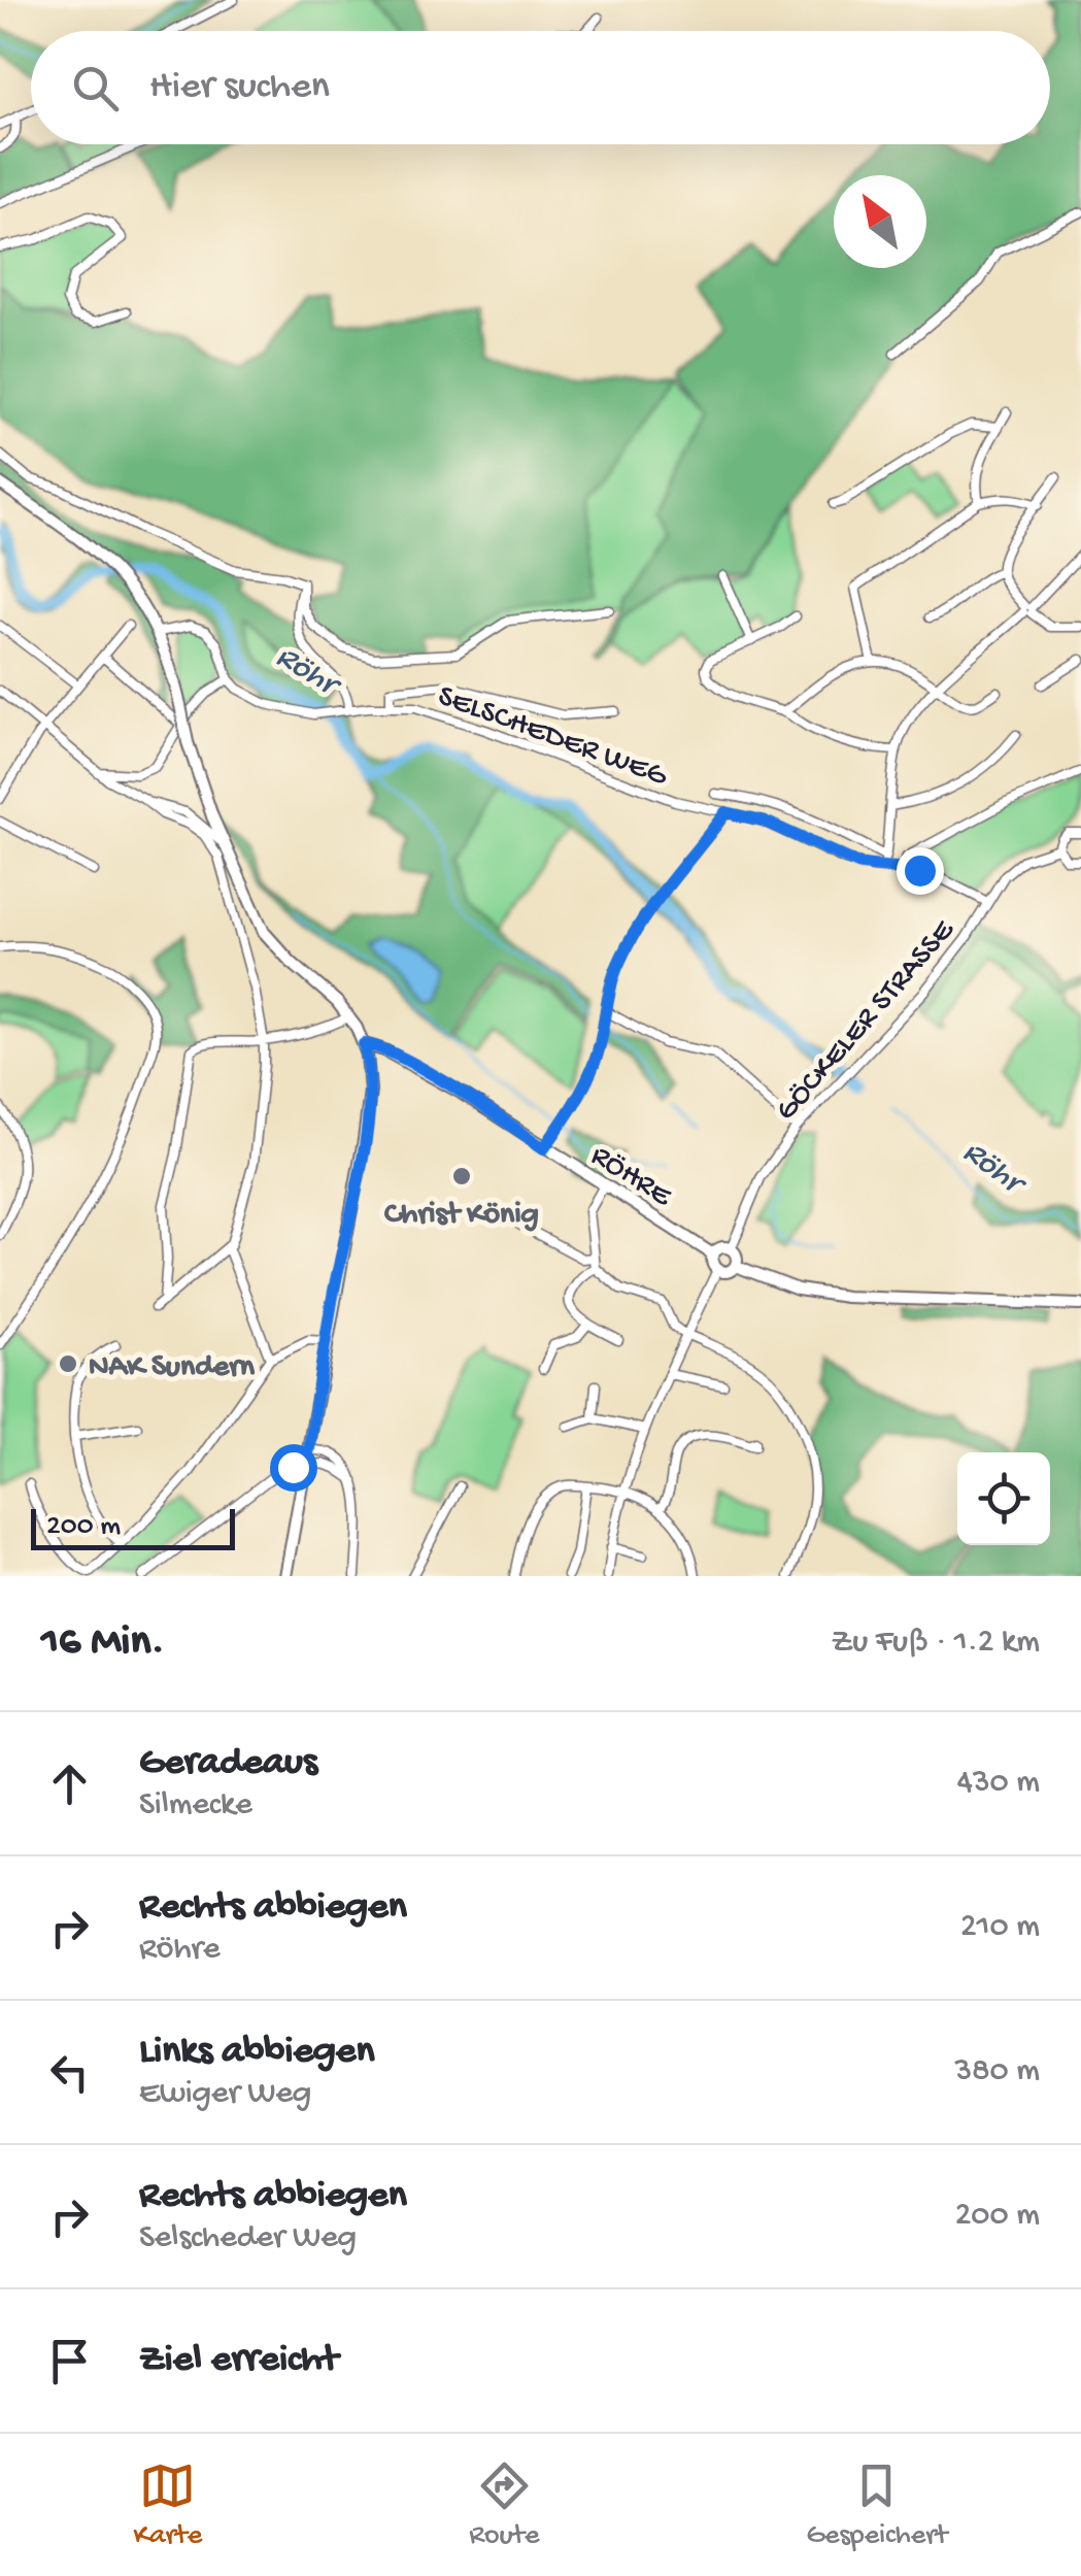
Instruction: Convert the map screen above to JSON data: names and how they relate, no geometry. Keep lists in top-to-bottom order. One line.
{"streets":{"main road":["RÖHRE"],"street":["SELSCHEDER WEG","GÖCKELER STRASSE"]},"crossings":[["SELSCHEDER WEG","GÖCKELER STRASSE"],["GÖCKELER STRASSE","RÖHRE"]],"water":["Röhr"],"places":["Christ König","NAK Sundern"],"scale_bar":"200 m","north":"top left","page":{"search":"Hier suchen","scale":"200 m","heading":["16 Min.","Zu Fuß · 1.2 km"],"list":[["Geradeaus","Silmecke","430 m"],["Rechts abbiegen","Röhre","210 m"],["Links abbiegen","Ewiger Weg","380 m"],["Rechts abbiegen","Selscheder Weg","200 m"],"Ziel erreicht"],"nav":["Karte","Route","Gespeichert"]}}
